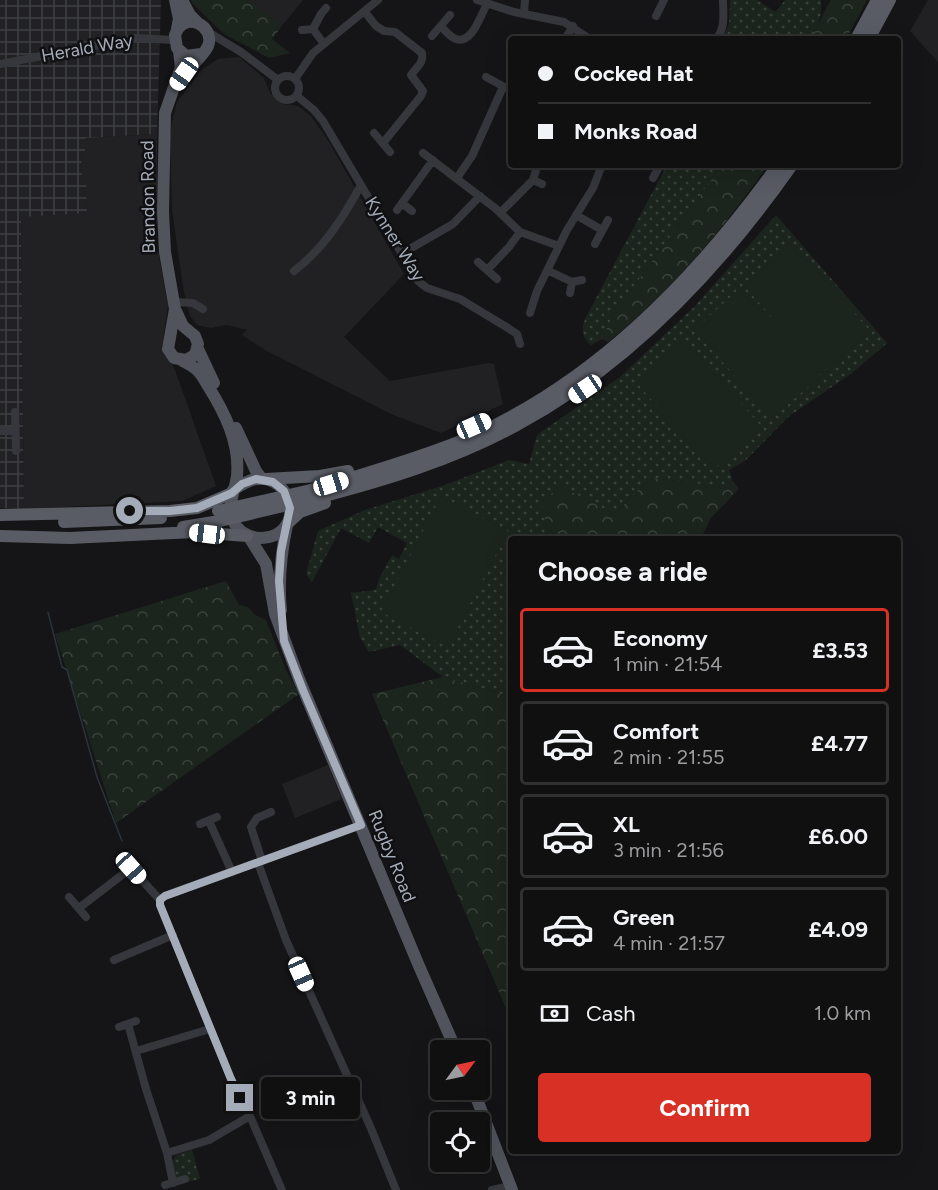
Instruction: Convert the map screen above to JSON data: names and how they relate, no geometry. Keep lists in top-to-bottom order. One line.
{"streets":{"main road":["Brandon Road","Rugby Road"],"street":["Herald Way","Kynner Way"]},"crossings":[["Herald Way","Brandon Road"]],"north":"top right","page":{"banner":["Cocked Hat","Monks Road"],"heading":"Choose a ride","list":[{"name":"Economy","note":"1 min · 21:54","value":"£3.53"},{"name":"Comfort","note":"2 min · 21:55","value":"£4.77"},{"name":"XL","note":"3 min · 21:56","value":"£6.00"},{"name":"Green","note":"4 min · 21:57","value":"£4.09"}],"pay":["Cash","1.0 km"],"buttons":"Confirm","bubble":"3 min"}}
